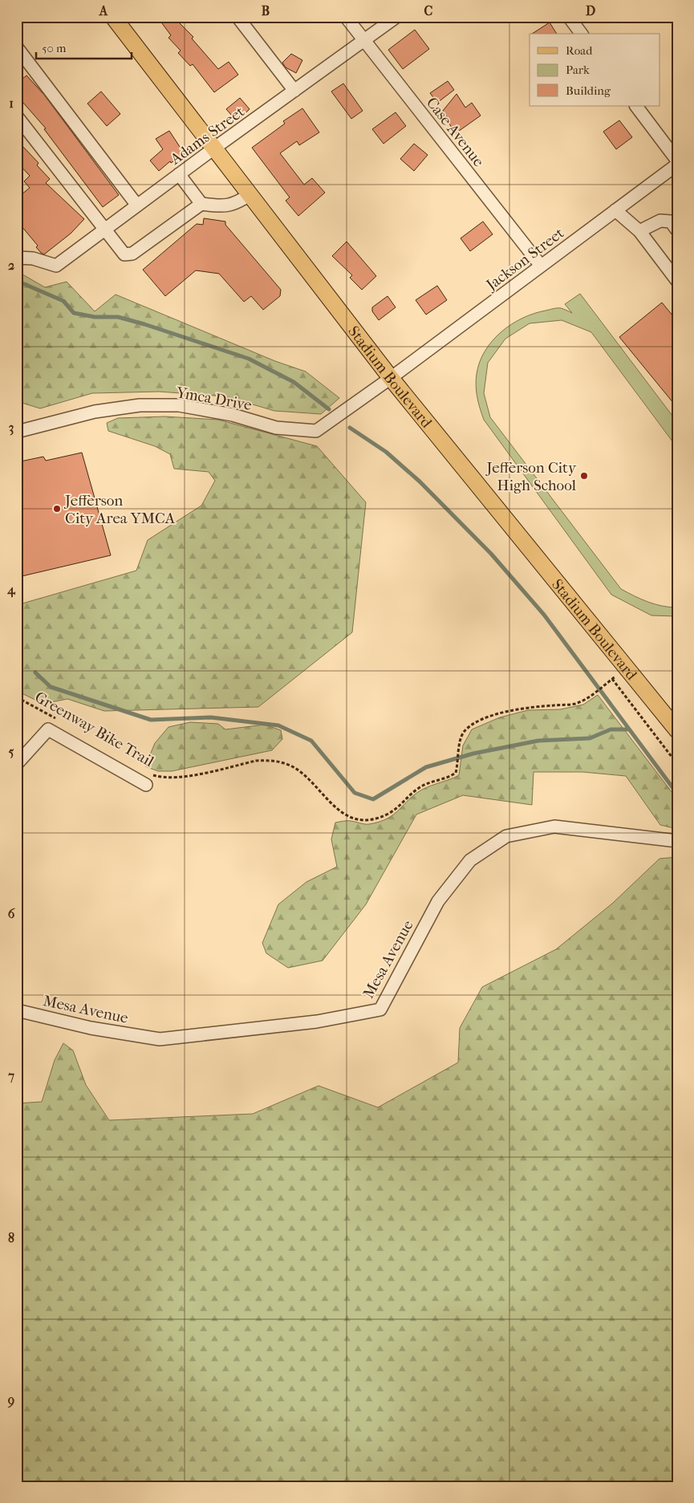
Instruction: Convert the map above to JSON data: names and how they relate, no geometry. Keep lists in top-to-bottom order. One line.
{"streets":{"main road":["Stadium Boulevard"],"street":["Case Avenue","Adams Street","Jackson Street","Ymca Drive","Mesa Avenue"],"path":["Greenway Bike Trail"]},"crossings":[["Case Avenue","Adams Street"],["Case Avenue","Jackson Street"],["Adams Street","Stadium Boulevard"],["Jackson Street","Stadium Boulevard"],["Jackson Street","Ymca Drive"],["Stadium Boulevard","Ymca Drive"]],"places":["Jefferson City High School","Jefferson City Area YMCA"],"legend":["Road","Park","Building"],"scale_bar":"50 m","grid":{"columns":["A","B","C","D"],"rows":["1","2","3","4","5","6","7","8","9"]}}
